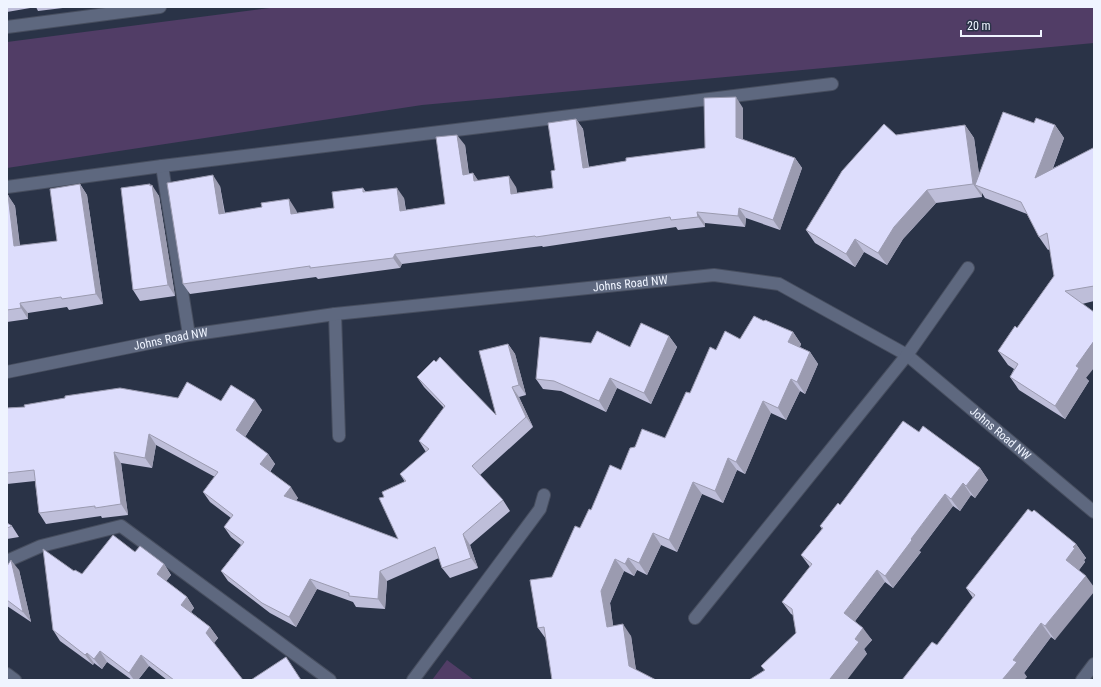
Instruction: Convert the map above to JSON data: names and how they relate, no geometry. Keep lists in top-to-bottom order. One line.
{"streets":{"street":["Johns Road NW"]},"scale_bar":"20 m"}
